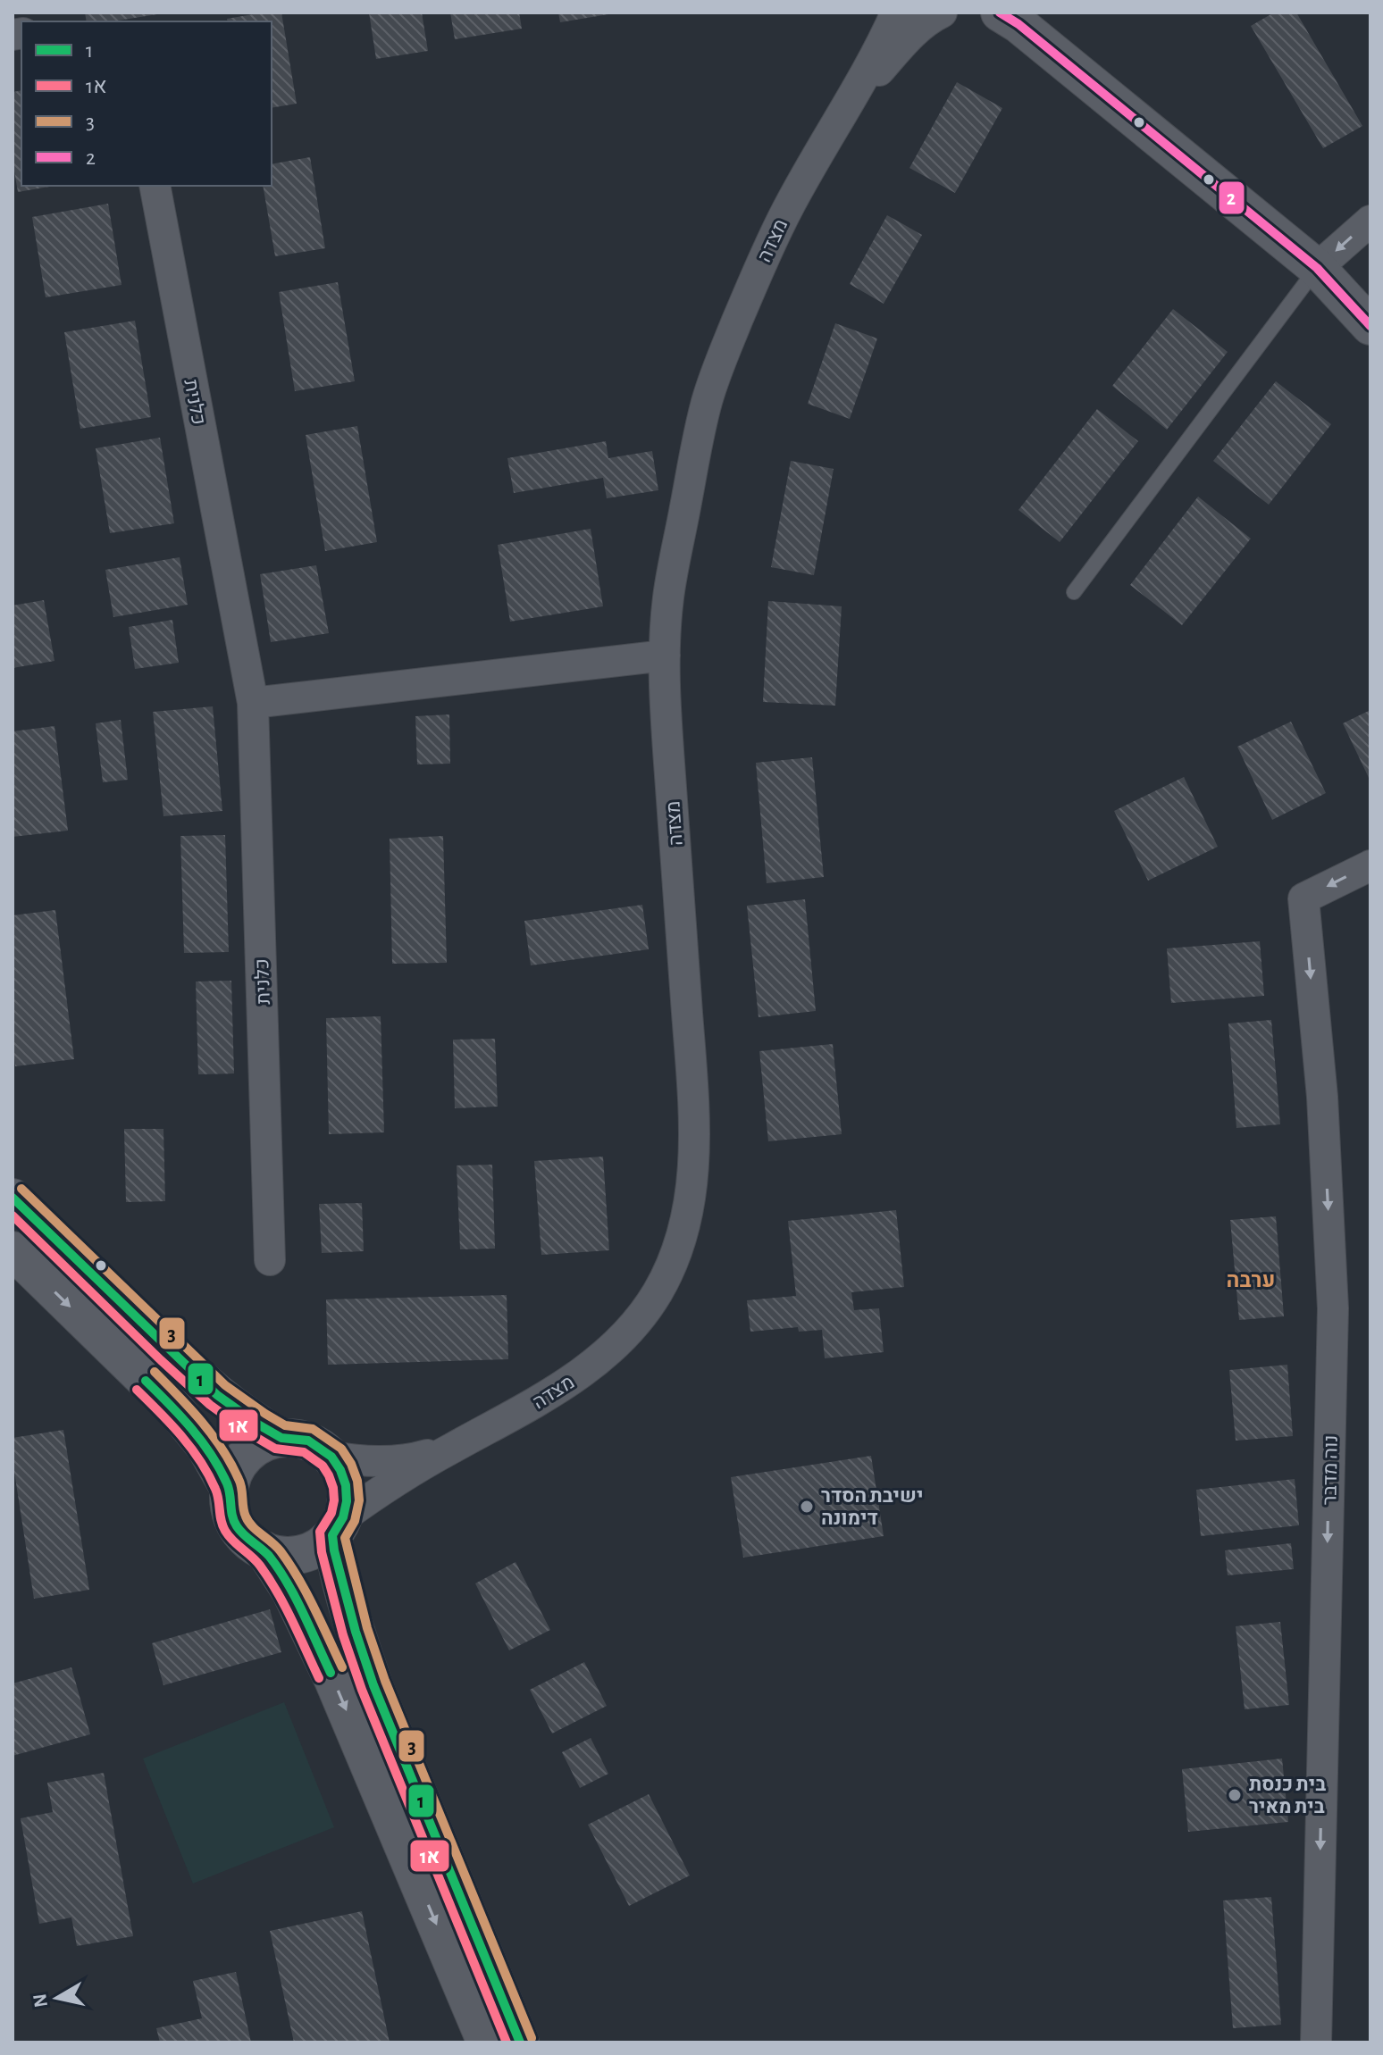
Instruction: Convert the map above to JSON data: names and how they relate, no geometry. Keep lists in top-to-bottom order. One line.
{"streets":{"street":["מצדה","כלנית","נוה מדבר"]},"one_way":["נוה מדבר"],"districts":["ערבה"],"places":["ישיבת הסדר דימונה","בית כנסת בית מאיר"],"lines":["transit line 2","transit line 3","transit line 1","transit line 1א"],"legend":["1","1א","3","2"],"north":"left"}
